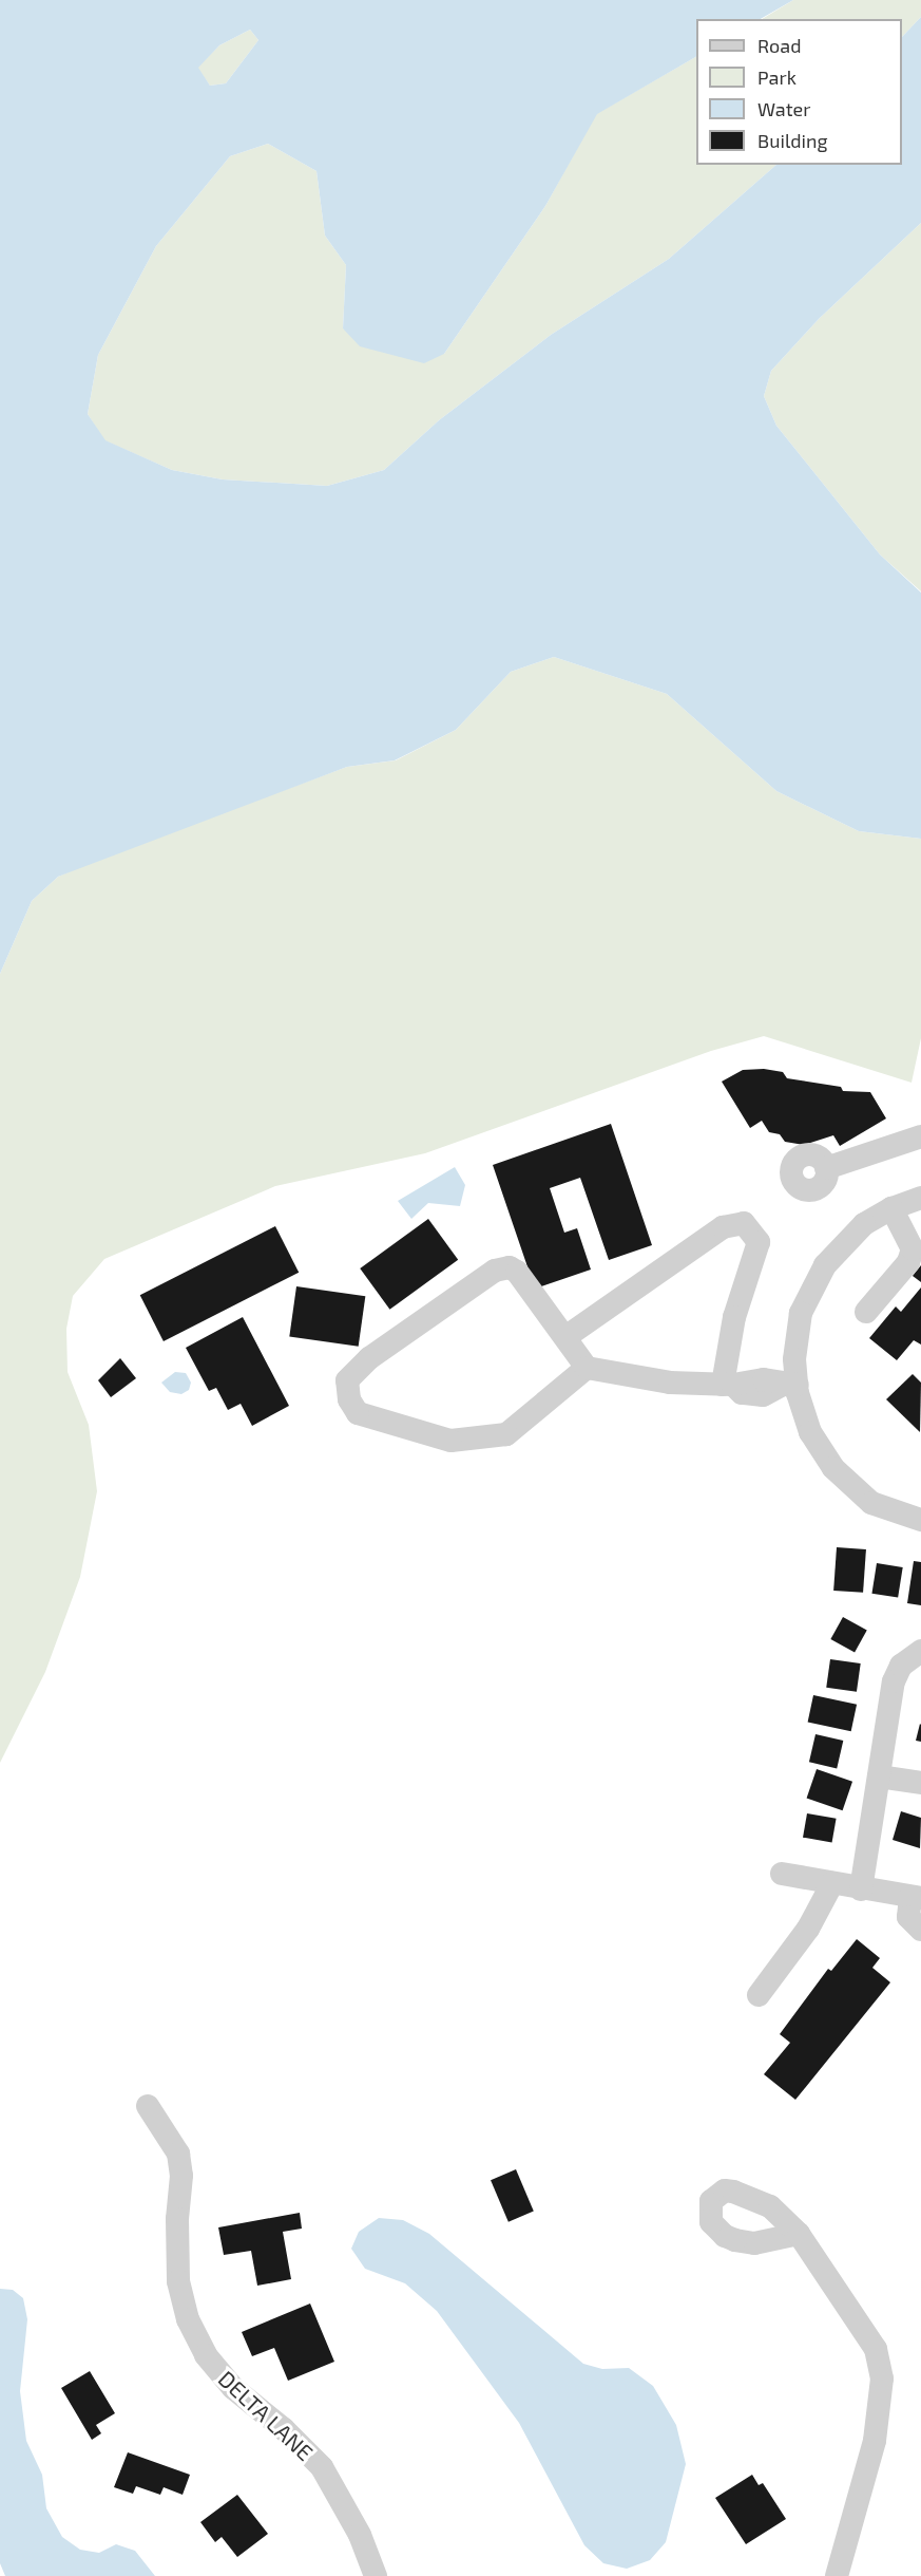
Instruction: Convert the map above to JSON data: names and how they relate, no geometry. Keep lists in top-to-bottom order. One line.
{"streets":{"street":["DELTA LANE"]},"legend":["Road","Park","Water","Building"]}
